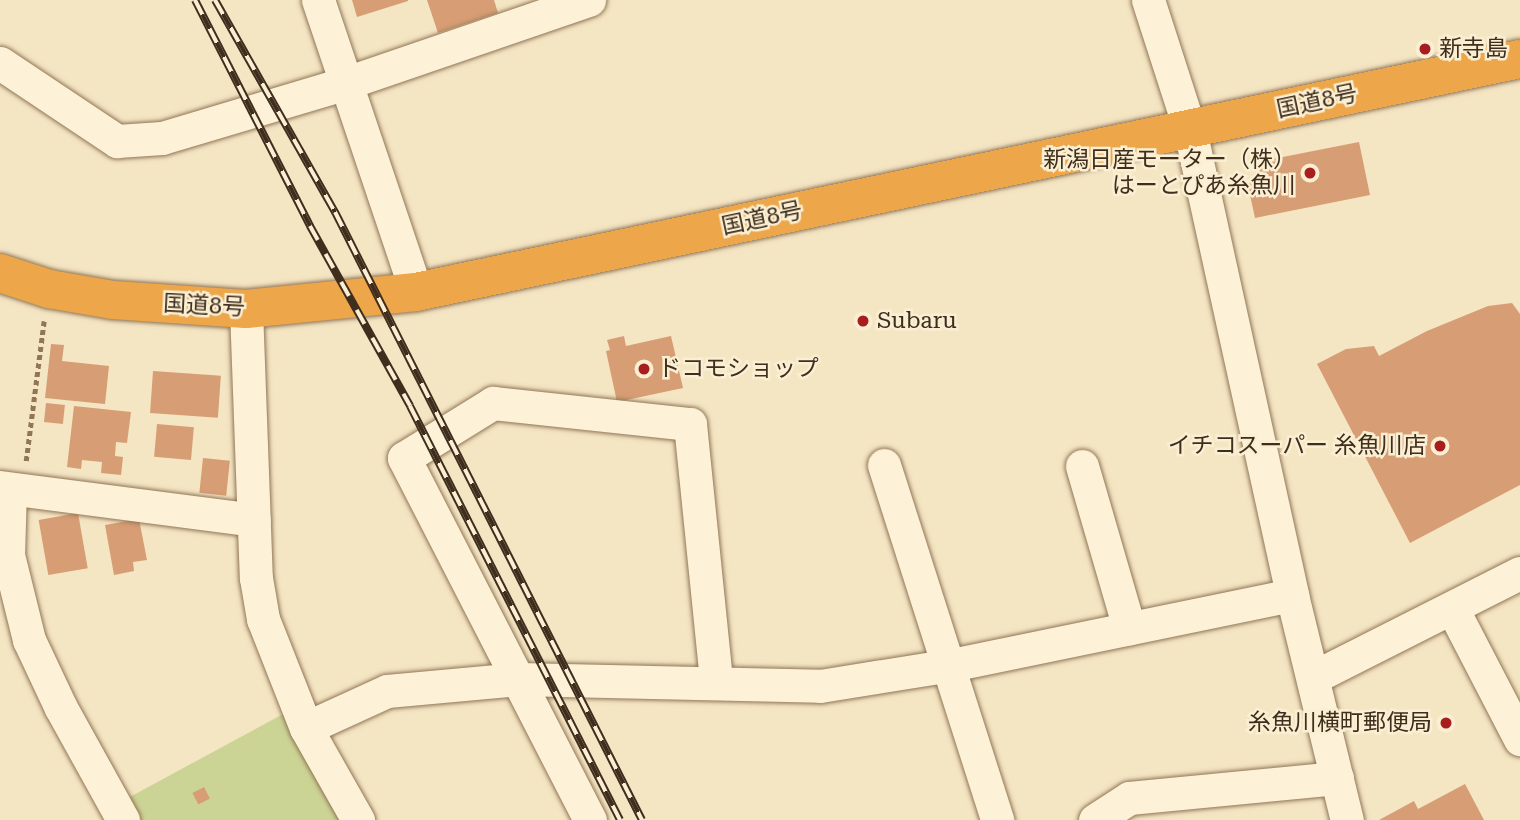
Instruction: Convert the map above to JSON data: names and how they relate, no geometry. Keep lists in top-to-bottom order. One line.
{"streets":{"highway":["国道8号"]},"places":["新寺島","新潟日産モーター（株） はーとぴあ糸魚川","Subaru","ドコモショップ","イチコスーパー 糸魚川店","糸魚川横町郵便局"]}
